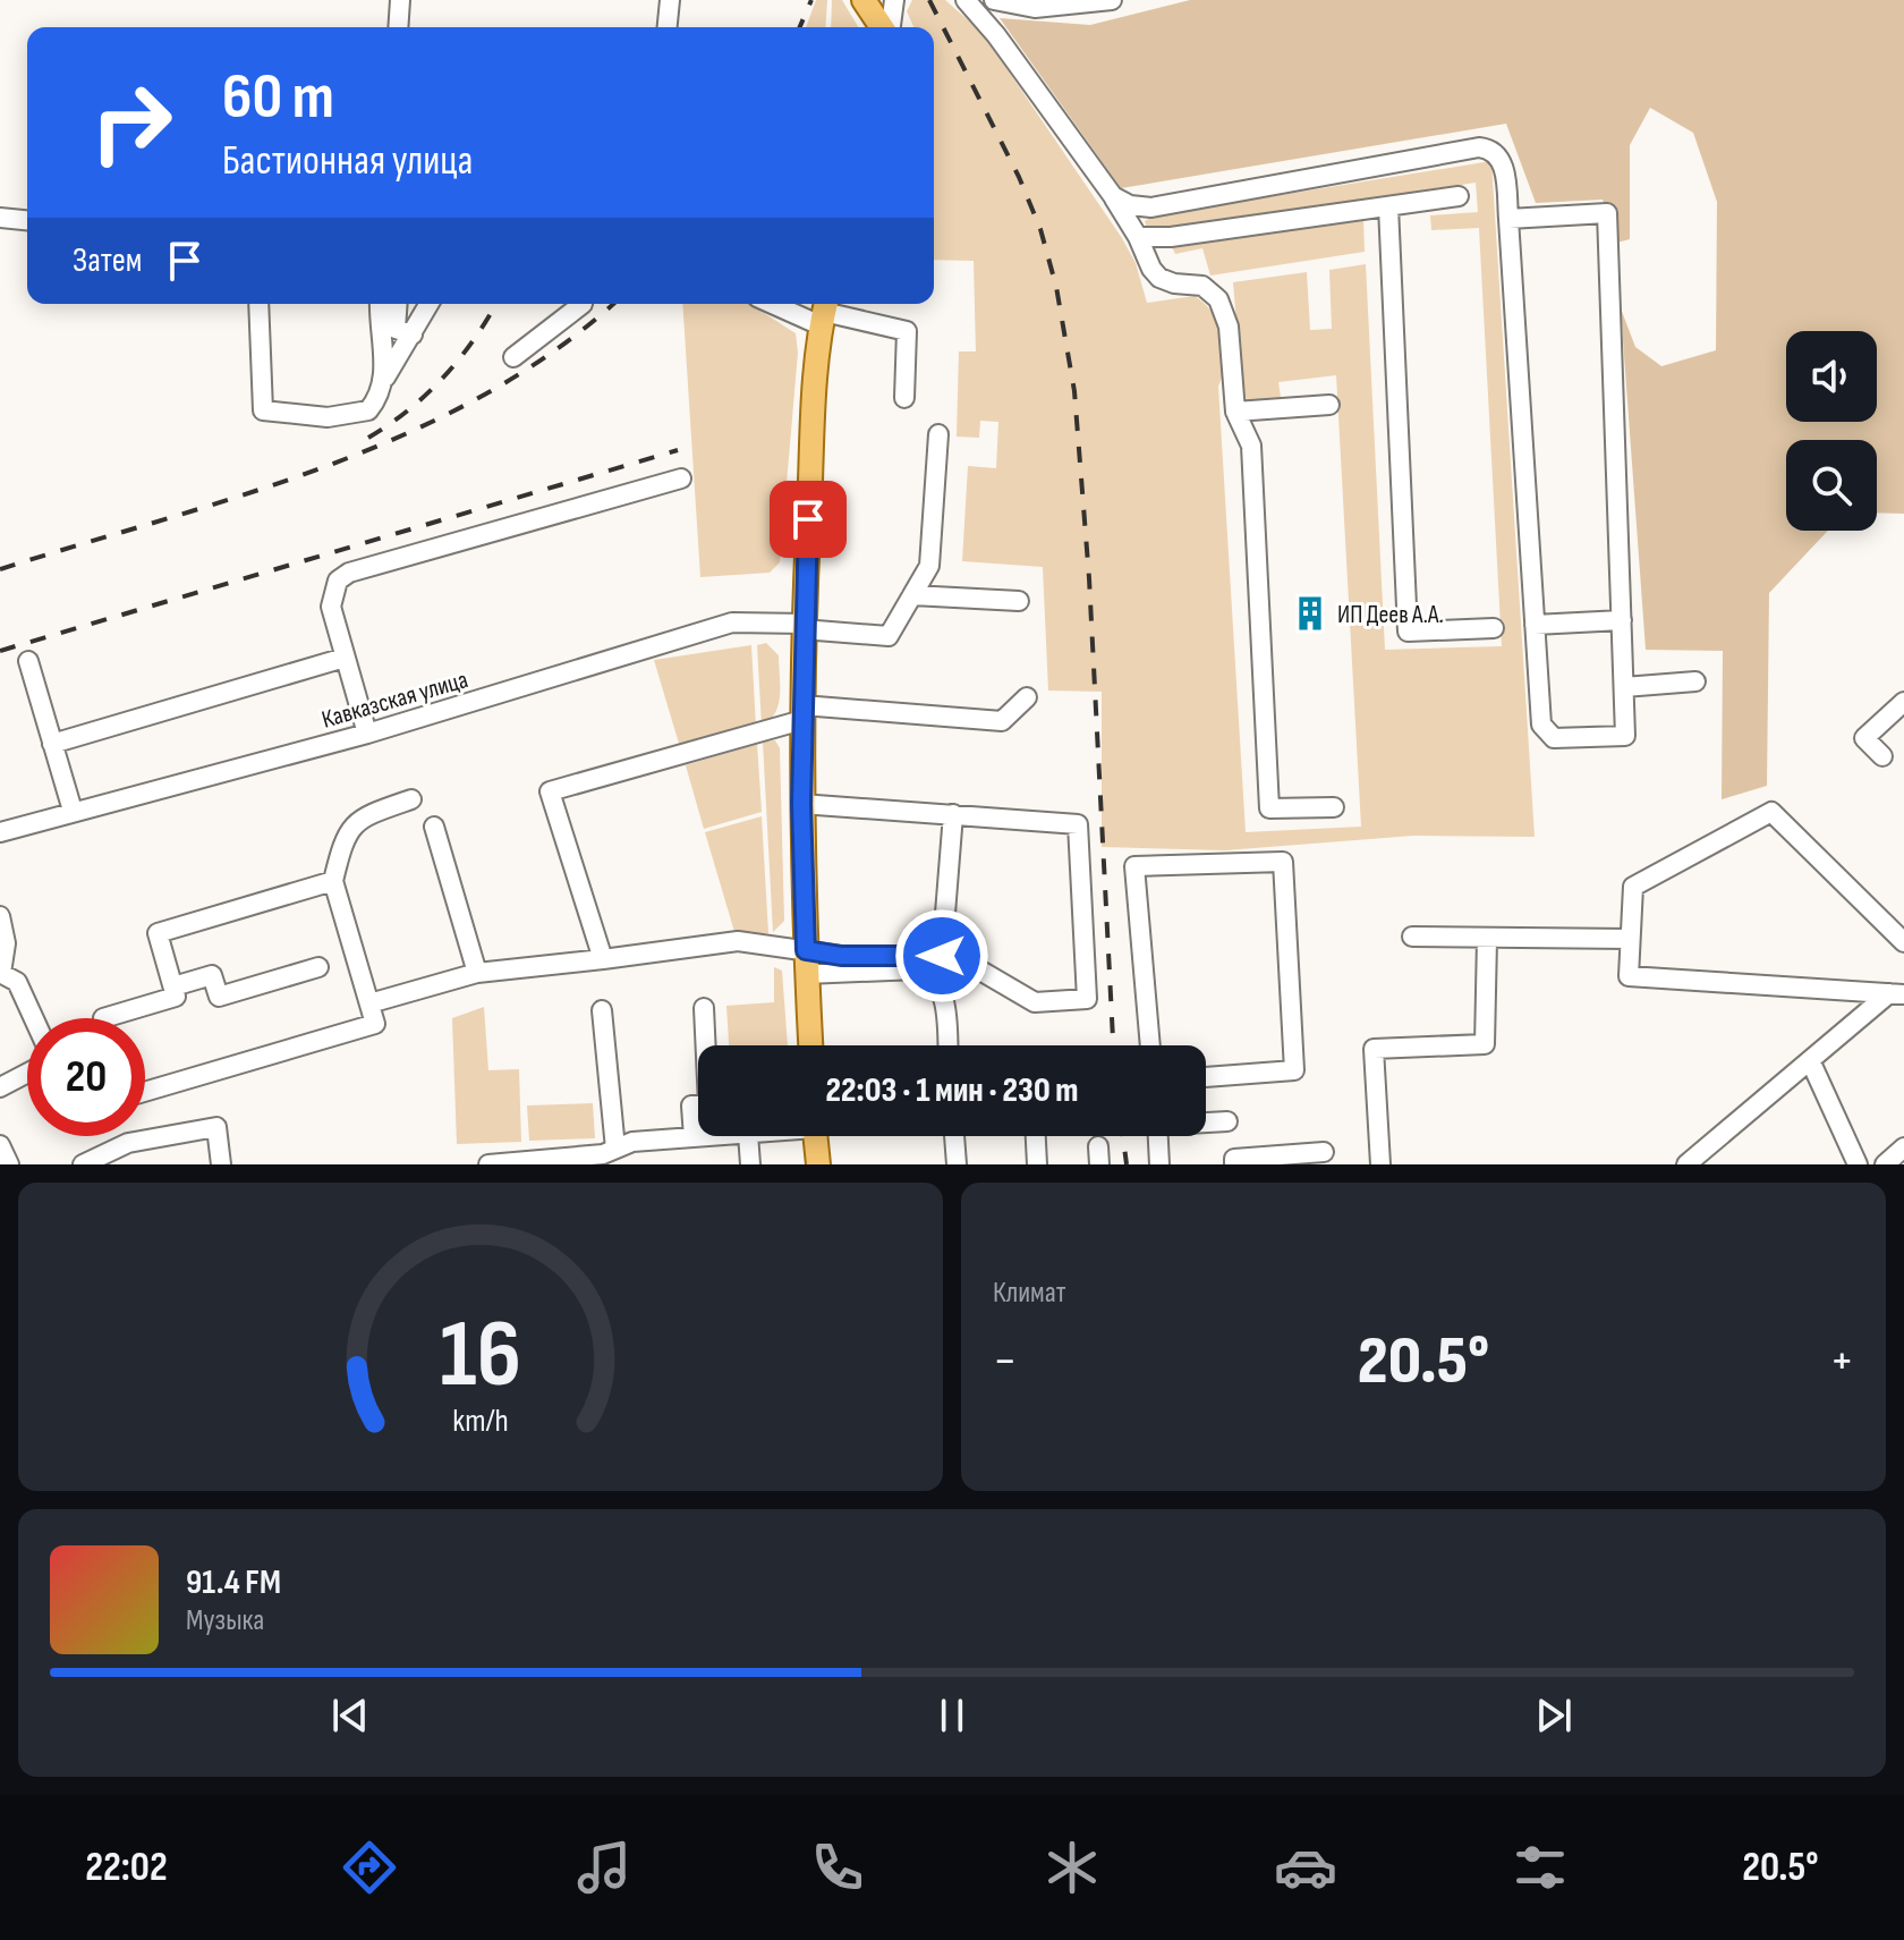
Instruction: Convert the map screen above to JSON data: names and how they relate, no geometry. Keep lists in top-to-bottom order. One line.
{"streets":{"street":["Кавказская улица"]},"places":{"building":["ИП Деев А.А."]},"page":{"turn":["60 m","Бастионная улица"],"then":"Затем","limit":"20","trip":"22:03 · 1 мин · 230 m","tile":"Климат","heat":["−","20.5°","+"],"song":["91.4 FM","Музыка"],"tabs":["22:02","20.5°"],"gauge":["16","km/h"]}}
